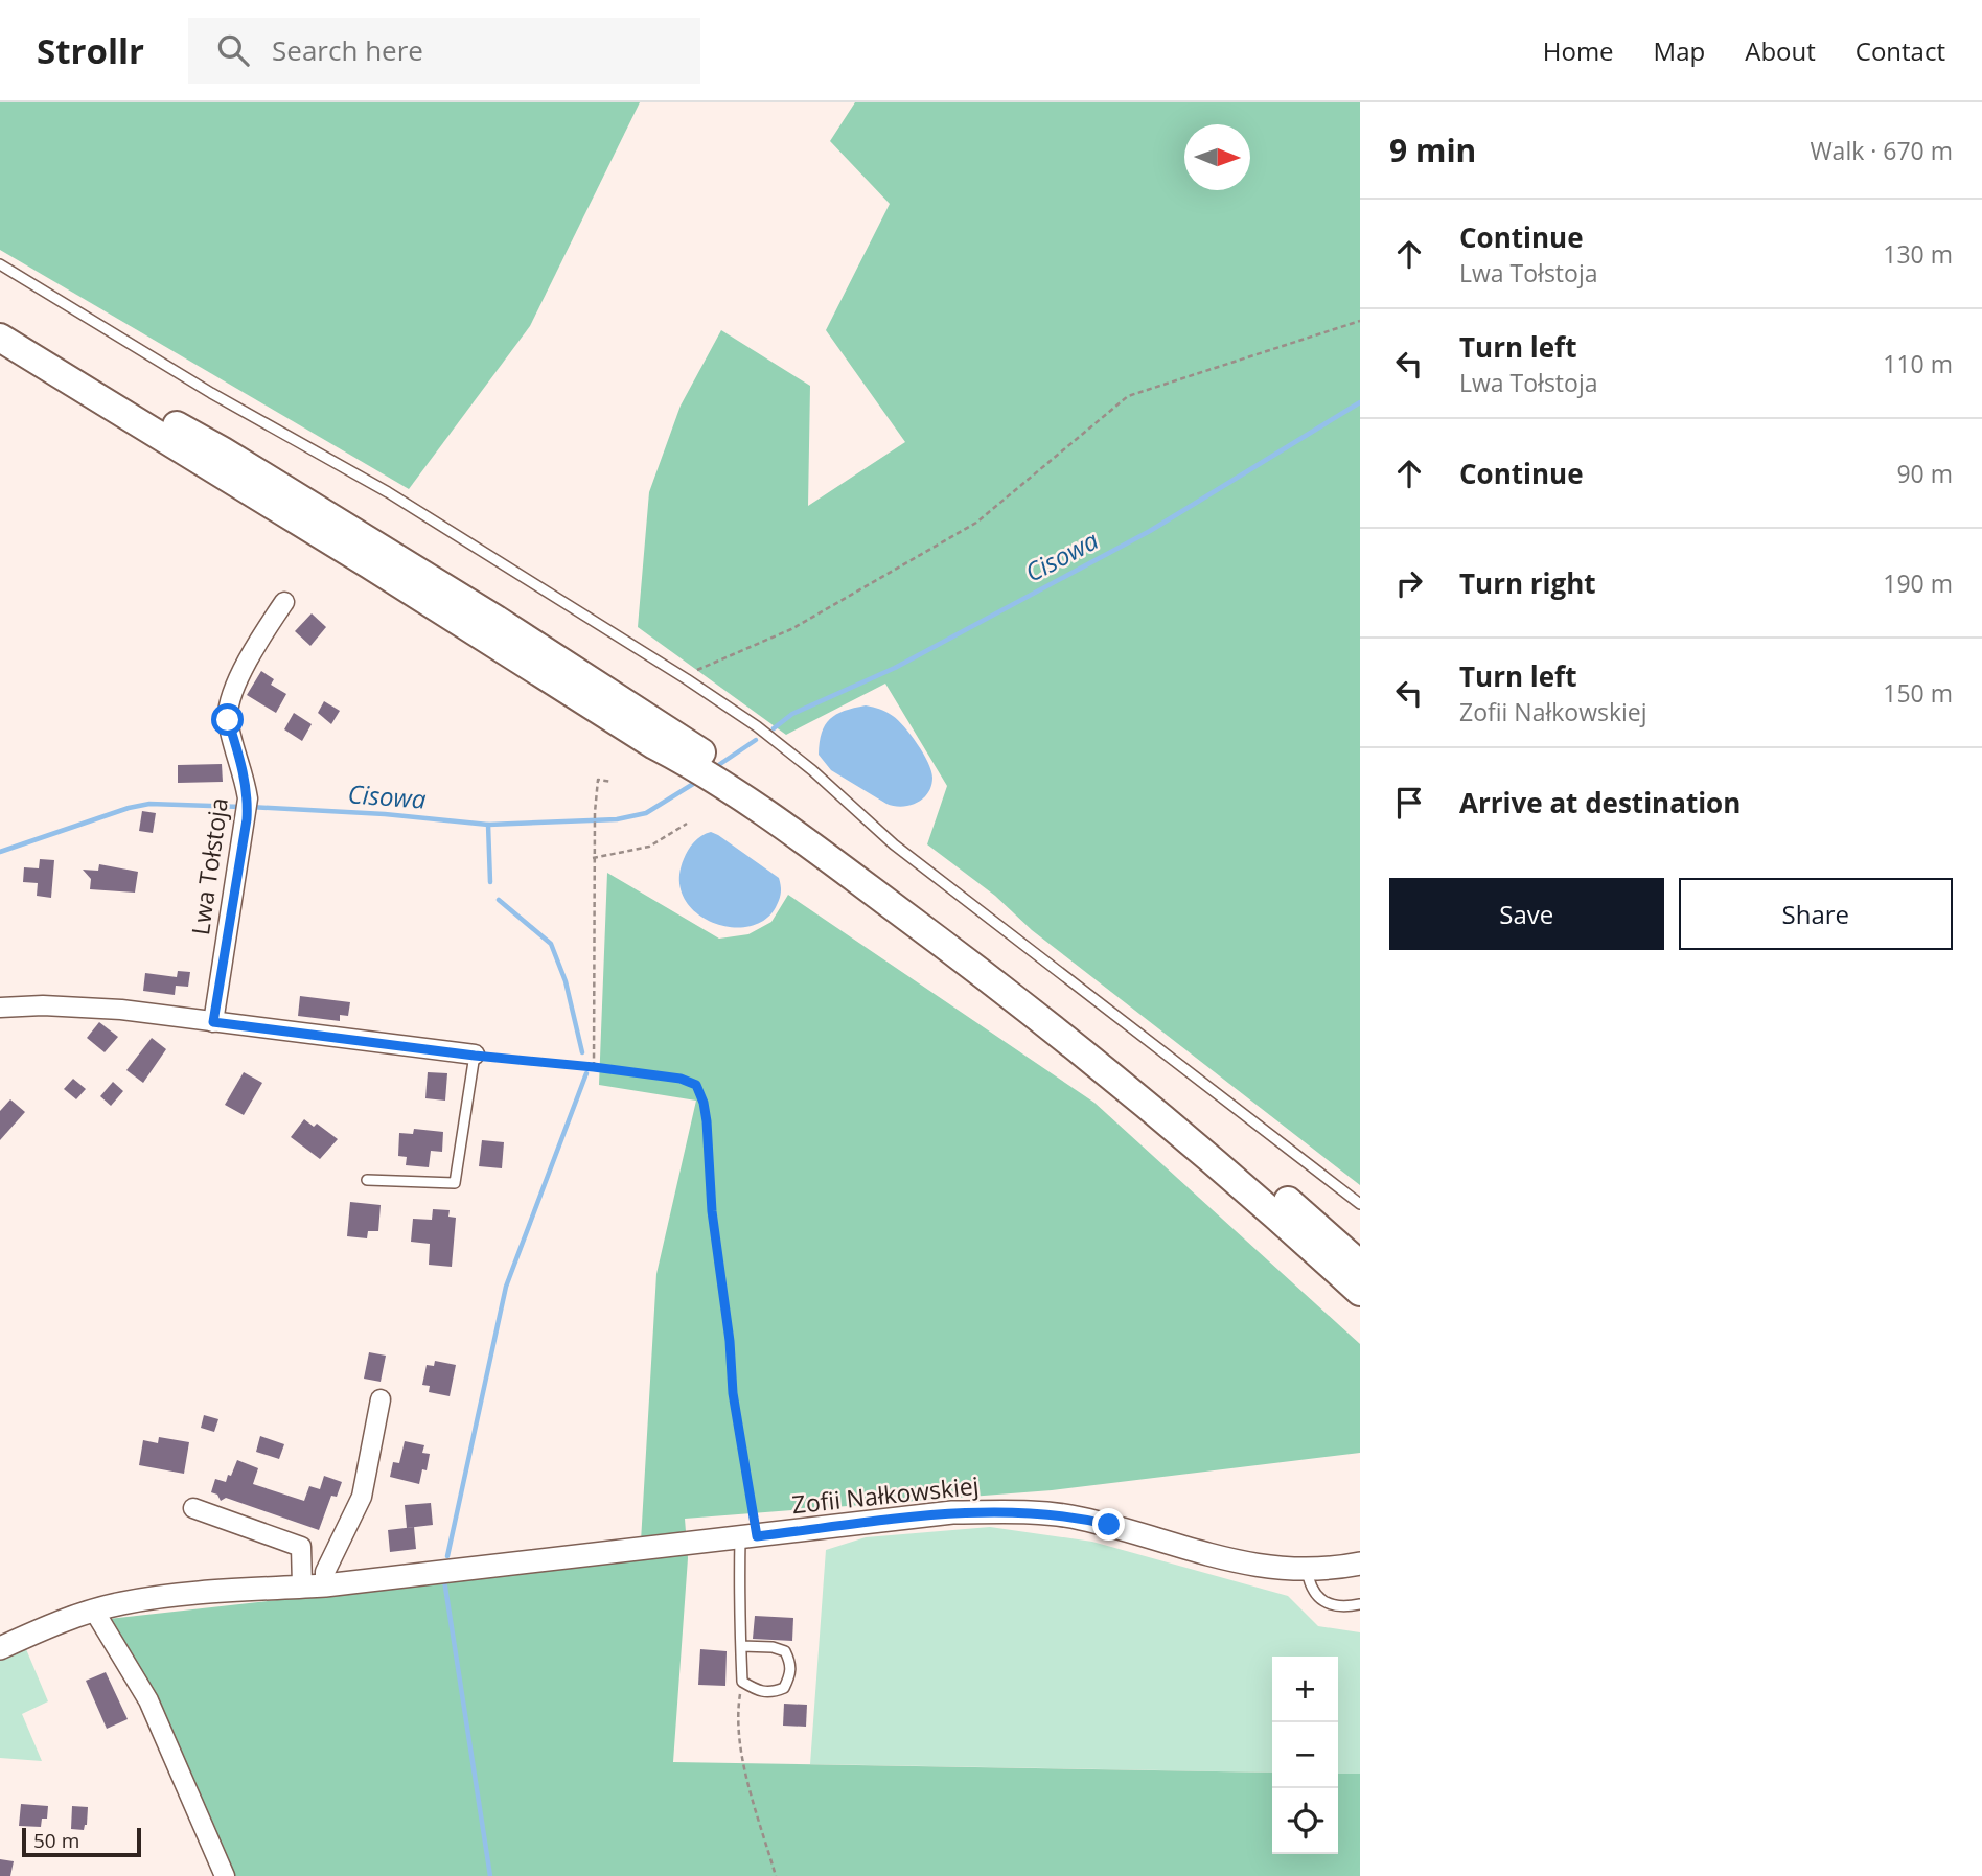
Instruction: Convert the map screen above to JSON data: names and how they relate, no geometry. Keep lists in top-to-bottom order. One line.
{"streets":{"street":["Lwa Tołstoja","Zofii Nałkowskiej"]},"water":["Cisowa"],"scale_bar":"50 m","north":"right","page":{"header":"Strollr","search":"Search here","nav":["Home","Map","About","Contact"],"heading":["9 min","Walk · 670 m"],"list":[["Continue","Lwa Tołstoja","130 m"],["Turn left","Lwa Tołstoja","110 m"],["Continue","90 m"],["Turn right","190 m"],["Turn left","Zofii Nałkowskiej","150 m"],"Arrive at destination"],"buttons":["Save","Share"],"map_buttons":["+","−"],"scale":"50 m"}}
